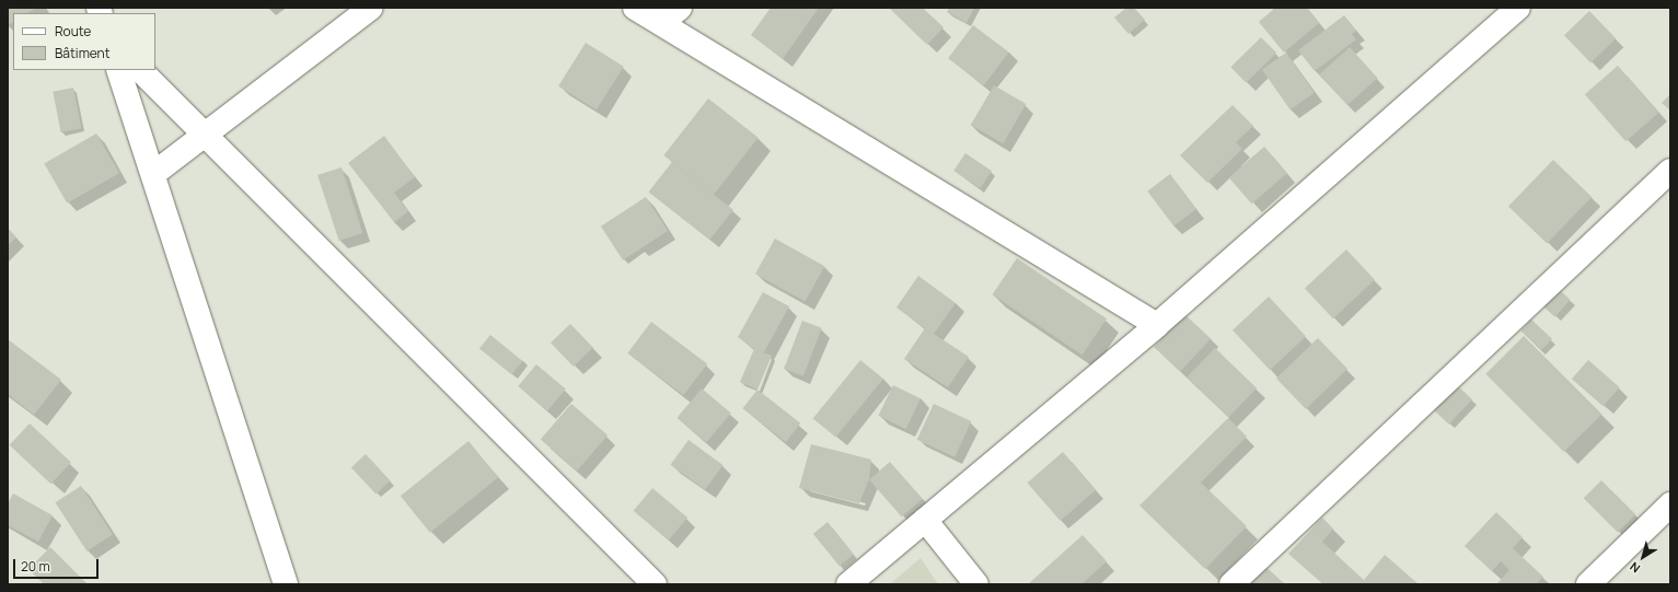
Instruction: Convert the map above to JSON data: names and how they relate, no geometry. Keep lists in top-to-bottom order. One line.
{"legend":["Route","Bâtiment"],"scale_bar":"20 m","north":"bottom left"}
